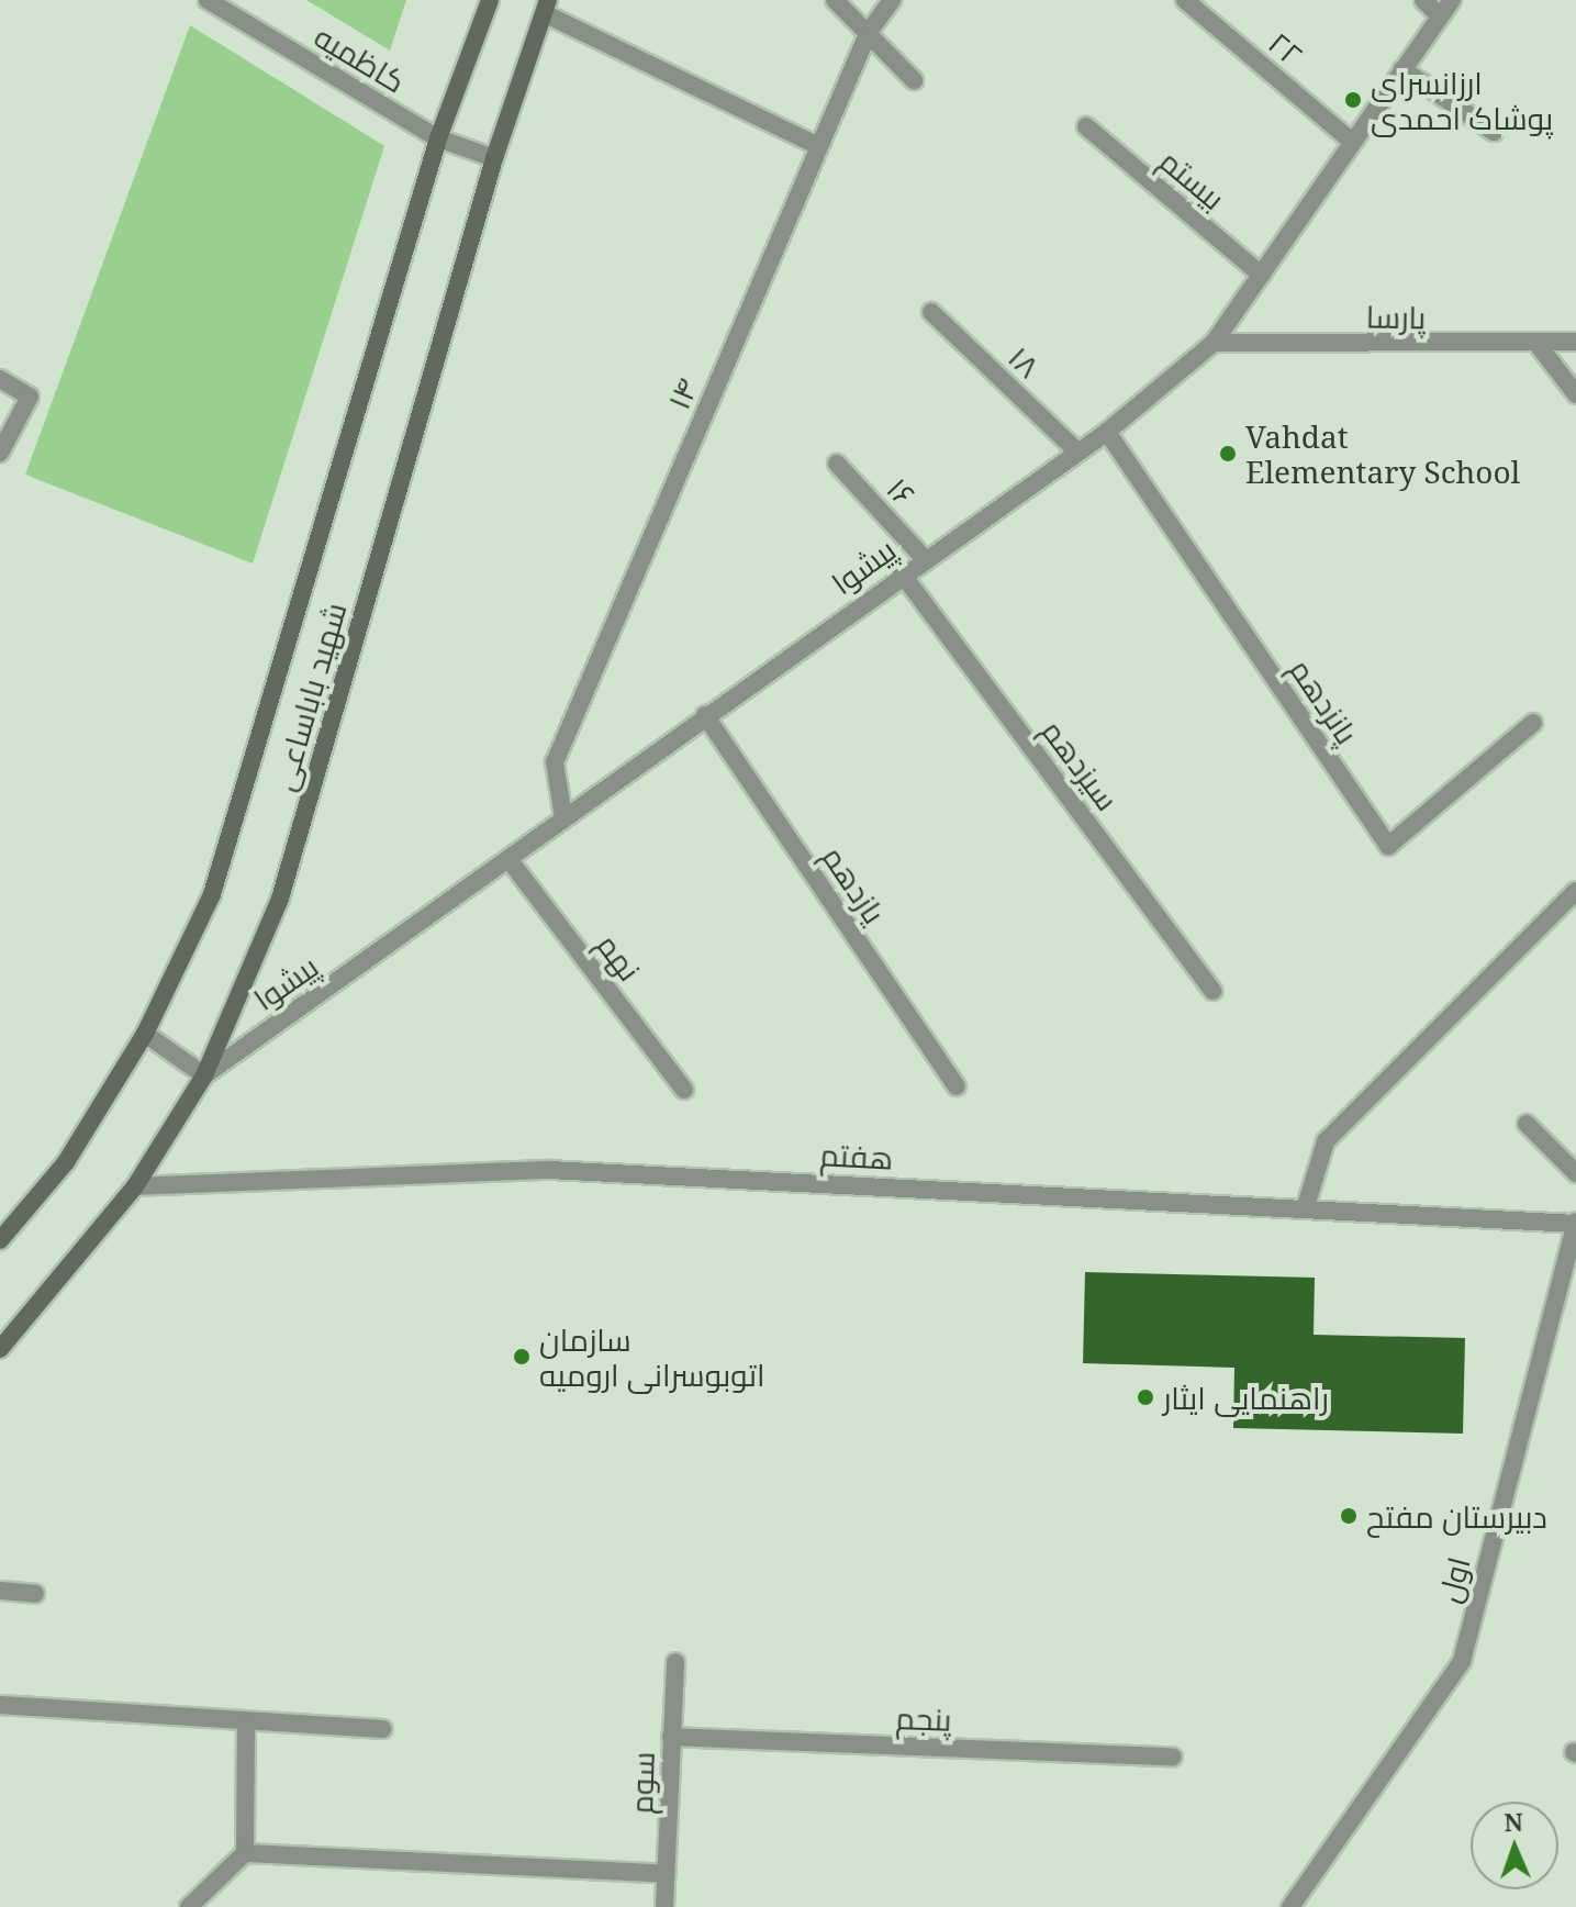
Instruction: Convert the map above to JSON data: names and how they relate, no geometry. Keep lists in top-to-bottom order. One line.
{"streets":{"main road":["شهید باباساعی"],"street":["۲۲","کاظمیه","بیستم","پارسا","۱۸","۱۴","۱۶","پیشوا","پانزدهم","سیزدهم","یازدهم","نهم","هفتم","اول","پنجم","سوم"]},"crossings":[["۲۲","پیشوا"],["کاظمیه","شهید باباساعی"],["بیستم","پیشوا"],["پارسا","پیشوا"],["۱۸","پیشوا"],["۱۴","پیشوا"],["۱۶","پیشوا"],["پیشوا","شهید باباساعی"],["پیشوا","پانزدهم"],["پیشوا","سیزدهم"],["پیشوا","یازدهم"],["پیشوا","نهم"],["شهید باباساعی","هفتم"],["هفتم","اول"],["پنجم","سوم"]],"places":["ارزانسرای پوشاک احمدی","Vahdat Elementary School","سازمان اتوبوسرانی ارومیه","راهنمایی ایثار","دبیرستان مفتح"],"north":"top"}
